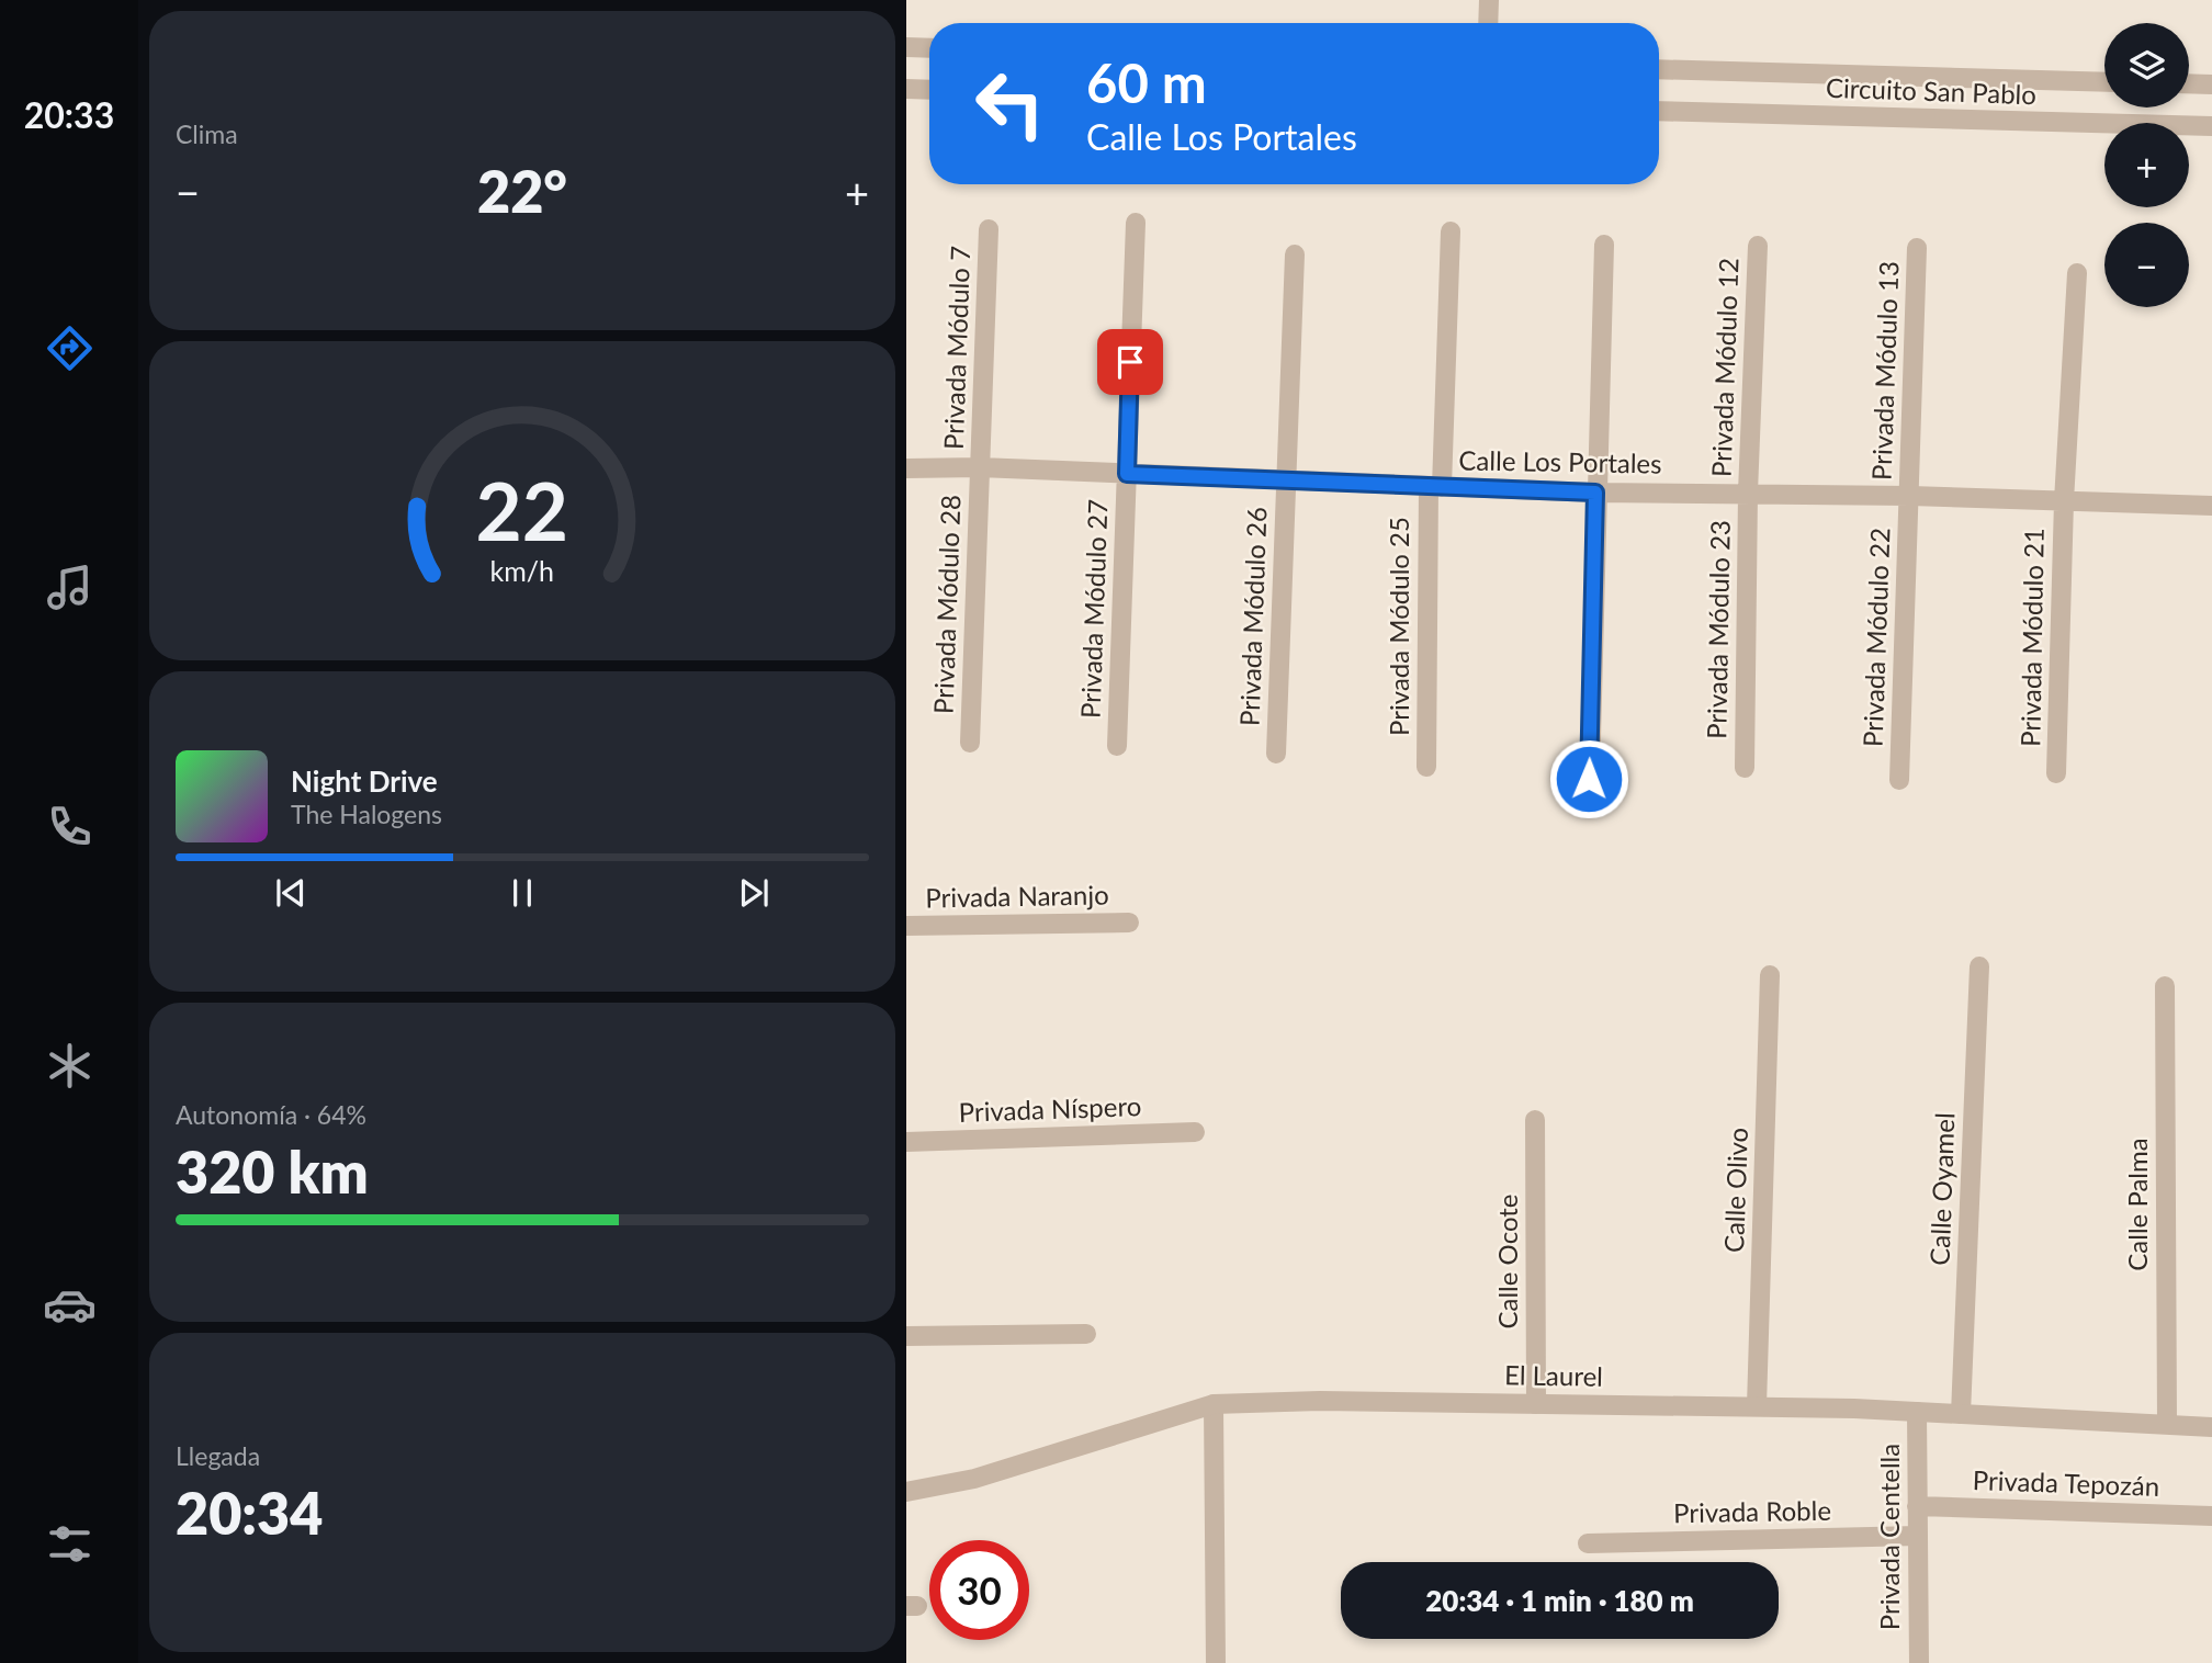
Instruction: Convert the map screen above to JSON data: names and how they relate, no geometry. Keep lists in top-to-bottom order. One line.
{"streets":{"street":["Circuito San Pablo","Privada Módulo 7","Privada Módulo 12","Privada Módulo 13","Calle Los Portales","Privada Módulo 28","Privada Módulo 27","Privada Módulo 26","Privada Módulo 25","Privada Módulo 23","Privada Módulo 22","Privada Módulo 21","Privada Naranjo","Privada Níspero","Calle Oyamel","Calle Olivo","Calle Palma","Calle Ocote","El Laurel","Privada Tepozán","Privada Roble","Privada Centella"]},"crossings":[["Privada Módulo 7","Calle Los Portales"],["Privada Módulo 7","Privada Módulo 28"],["Privada Módulo 12","Calle Los Portales"],["Privada Módulo 12","Privada Módulo 23"],["Privada Módulo 13","Calle Los Portales"],["Privada Módulo 13","Privada Módulo 22"],["Calle Los Portales","Privada Módulo 28"],["Calle Los Portales","Privada Módulo 27"],["Calle Los Portales","Privada Módulo 26"],["Calle Los Portales","Privada Módulo 25"],["Calle Los Portales","Privada Módulo 23"],["Calle Los Portales","Privada Módulo 22"],["Calle Los Portales","Privada Módulo 21"],["Calle Oyamel","El Laurel"],["Calle Olivo","El Laurel"],["Calle Palma","El Laurel"],["Calle Ocote","El Laurel"],["El Laurel","Privada Centella"],["Privada Tepozán","Privada Centella"],["Privada Roble","Privada Centella"]],"page":{"tabs":"20:33","tile":["Clima",["Autonomía · 64%","320 km"],["Llegada","20:34"]],"map_buttons":["+","−"],"turn":["60 m","Calle Los Portales"],"heat":["−","22°","+"],"song":["Night Drive","The Halogens"],"limit":"30","trip":"20:34 · 1 min · 180 m","gauge":["22","km/h"]}}
